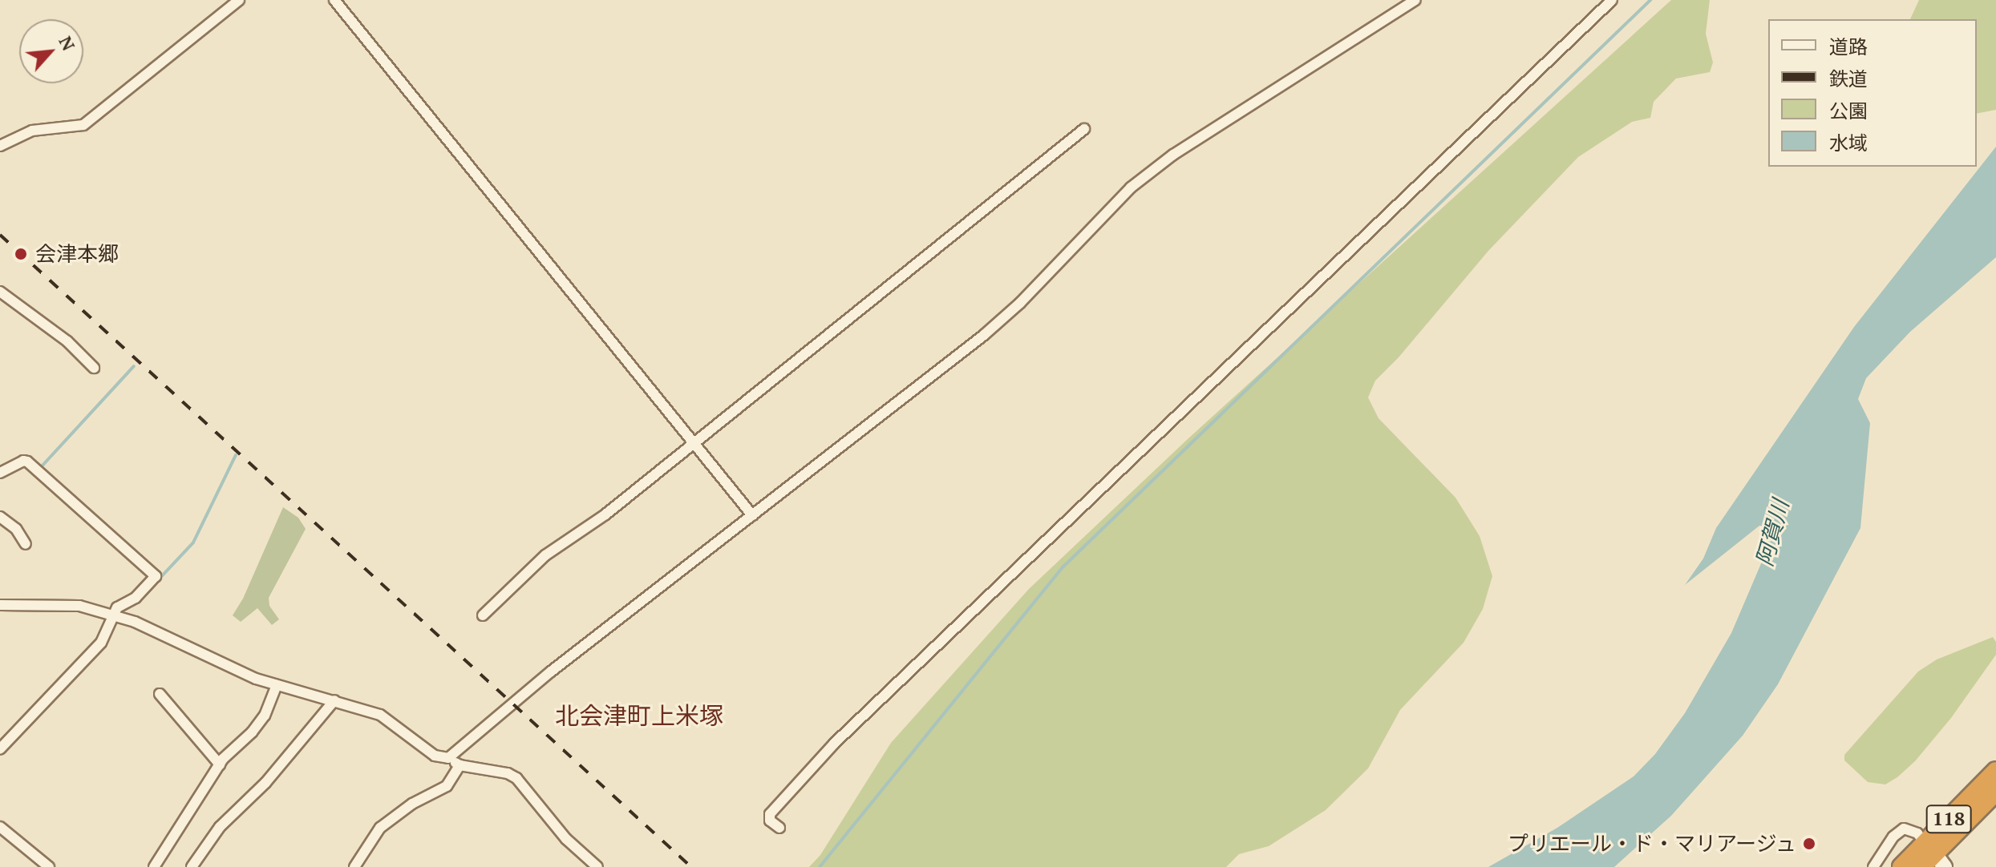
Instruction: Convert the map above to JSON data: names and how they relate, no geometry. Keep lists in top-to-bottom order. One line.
{"streets":{"highway":["118"]},"districts":["北会津町上米塚"],"water":["阿賀川"],"places":["会津本郷","プリエール・ド・マリアージュ"],"legend":["道路","鉄道","公園","水域"],"north":"top right"}
